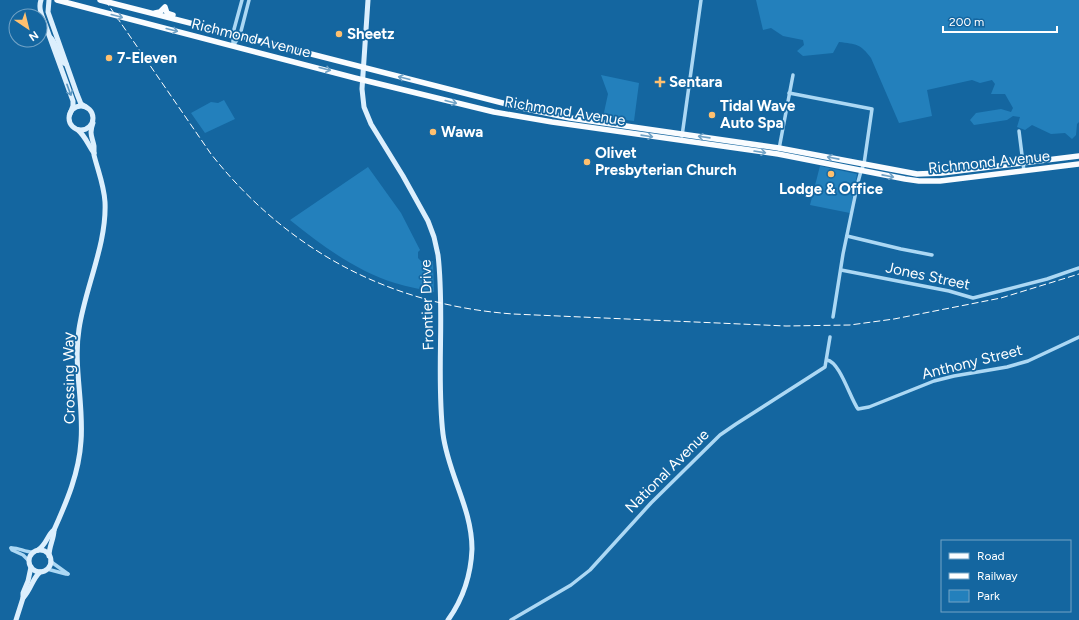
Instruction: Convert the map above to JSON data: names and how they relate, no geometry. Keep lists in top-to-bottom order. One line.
{"streets":{"main road":["Richmond Avenue"],"street":["Jones Street","Frontier Drive","Anthony Street","Crossing Way","National Avenue"]},"crossings":[["Richmond Avenue","Frontier Drive"],["Anthony Street","National Avenue"]],"places":{"other":["Sheetz","7-Eleven","Tidal Wave Auto Spa","Wawa","Olivet Presbyterian Church","Lodge & Office"],"health":["Sentara"]},"legend":["Road","Railway","Park"],"scale_bar":"200 m","north":"bottom right"}
